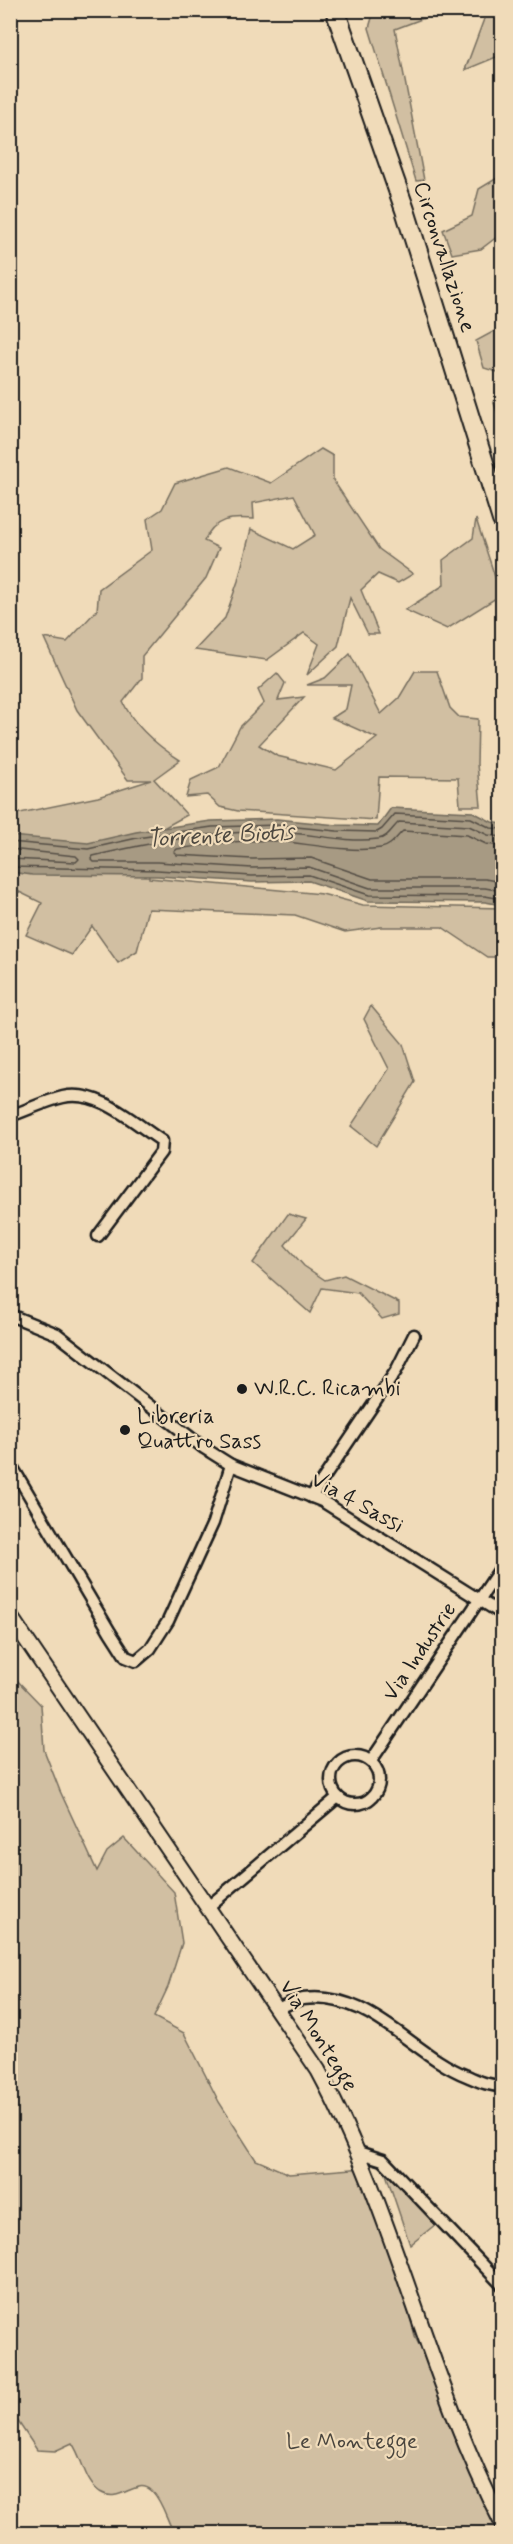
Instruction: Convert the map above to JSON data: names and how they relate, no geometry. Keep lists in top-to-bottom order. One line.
{"streets":{"highway":["Circonvallazione"],"street":["Via 4 Sassi","Via Industrie","Via Montegge"]},"crossings":[["Via 4 Sassi","Via Industrie"]],"water":["Torrente Biotis"],"parks":["Le Montegge"],"places":["W.R.C. Ricambi","Libreria Quattro Sass"]}
